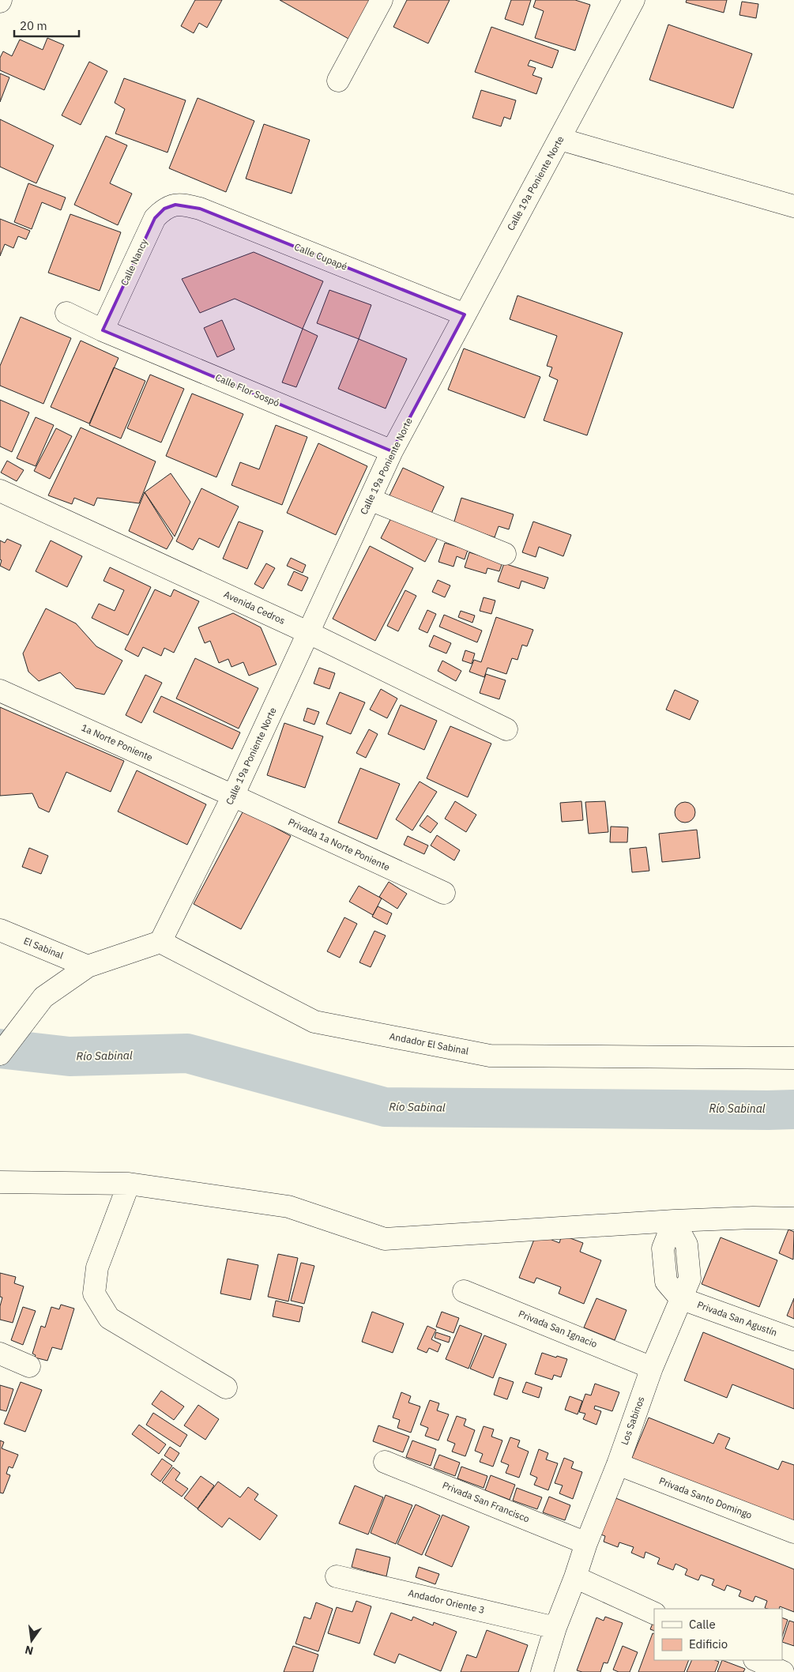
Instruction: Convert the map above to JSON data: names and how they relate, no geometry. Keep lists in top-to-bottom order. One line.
{"streets":{"street":["Calle 19a Poniente Norte","Calle Cupapé","Calle Nancy","Calle Flor Sospó","Avenida Cedros","1a Norte Poniente","Privada 1a Norte Poniente","El Sabinal","Andador El Sabinal","Privada San Agustín","Privada San Ignacio","Los Sabinos","Privada Santo Domingo","Privada San Francisco","Andador Oriente 3"]},"crossings":[["Calle 19a Poniente Norte","Calle Cupapé"],["Calle 19a Poniente Norte","Calle Flor Sospó"],["Calle 19a Poniente Norte","Avenida Cedros"],["Calle 19a Poniente Norte","1a Norte Poniente"],["Calle 19a Poniente Norte","Privada 1a Norte Poniente"],["Calle 19a Poniente Norte","Andador El Sabinal"],["Calle Cupapé","Calle Nancy"],["Calle Nancy","Calle Flor Sospó"],["1a Norte Poniente","Privada 1a Norte Poniente"],["Privada San Agustín","Los Sabinos"],["Privada San Ignacio","Los Sabinos"],["Los Sabinos","Privada Santo Domingo"],["Los Sabinos","Privada San Francisco"],["Los Sabinos","Andador Oriente 3"]],"water":["Río Sabinal"],"legend":["Calle","Edificio"],"scale_bar":"20 m","north":"bottom"}
